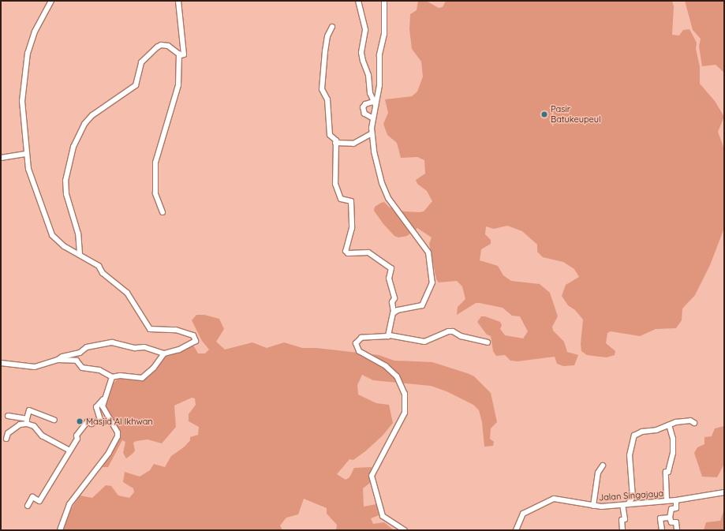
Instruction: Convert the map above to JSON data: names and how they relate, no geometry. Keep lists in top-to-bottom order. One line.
{"streets":{"street":["Jalan Singajaya"]},"places":["Pasir Batukeupeul","Masjid Al Ikhwan"]}
